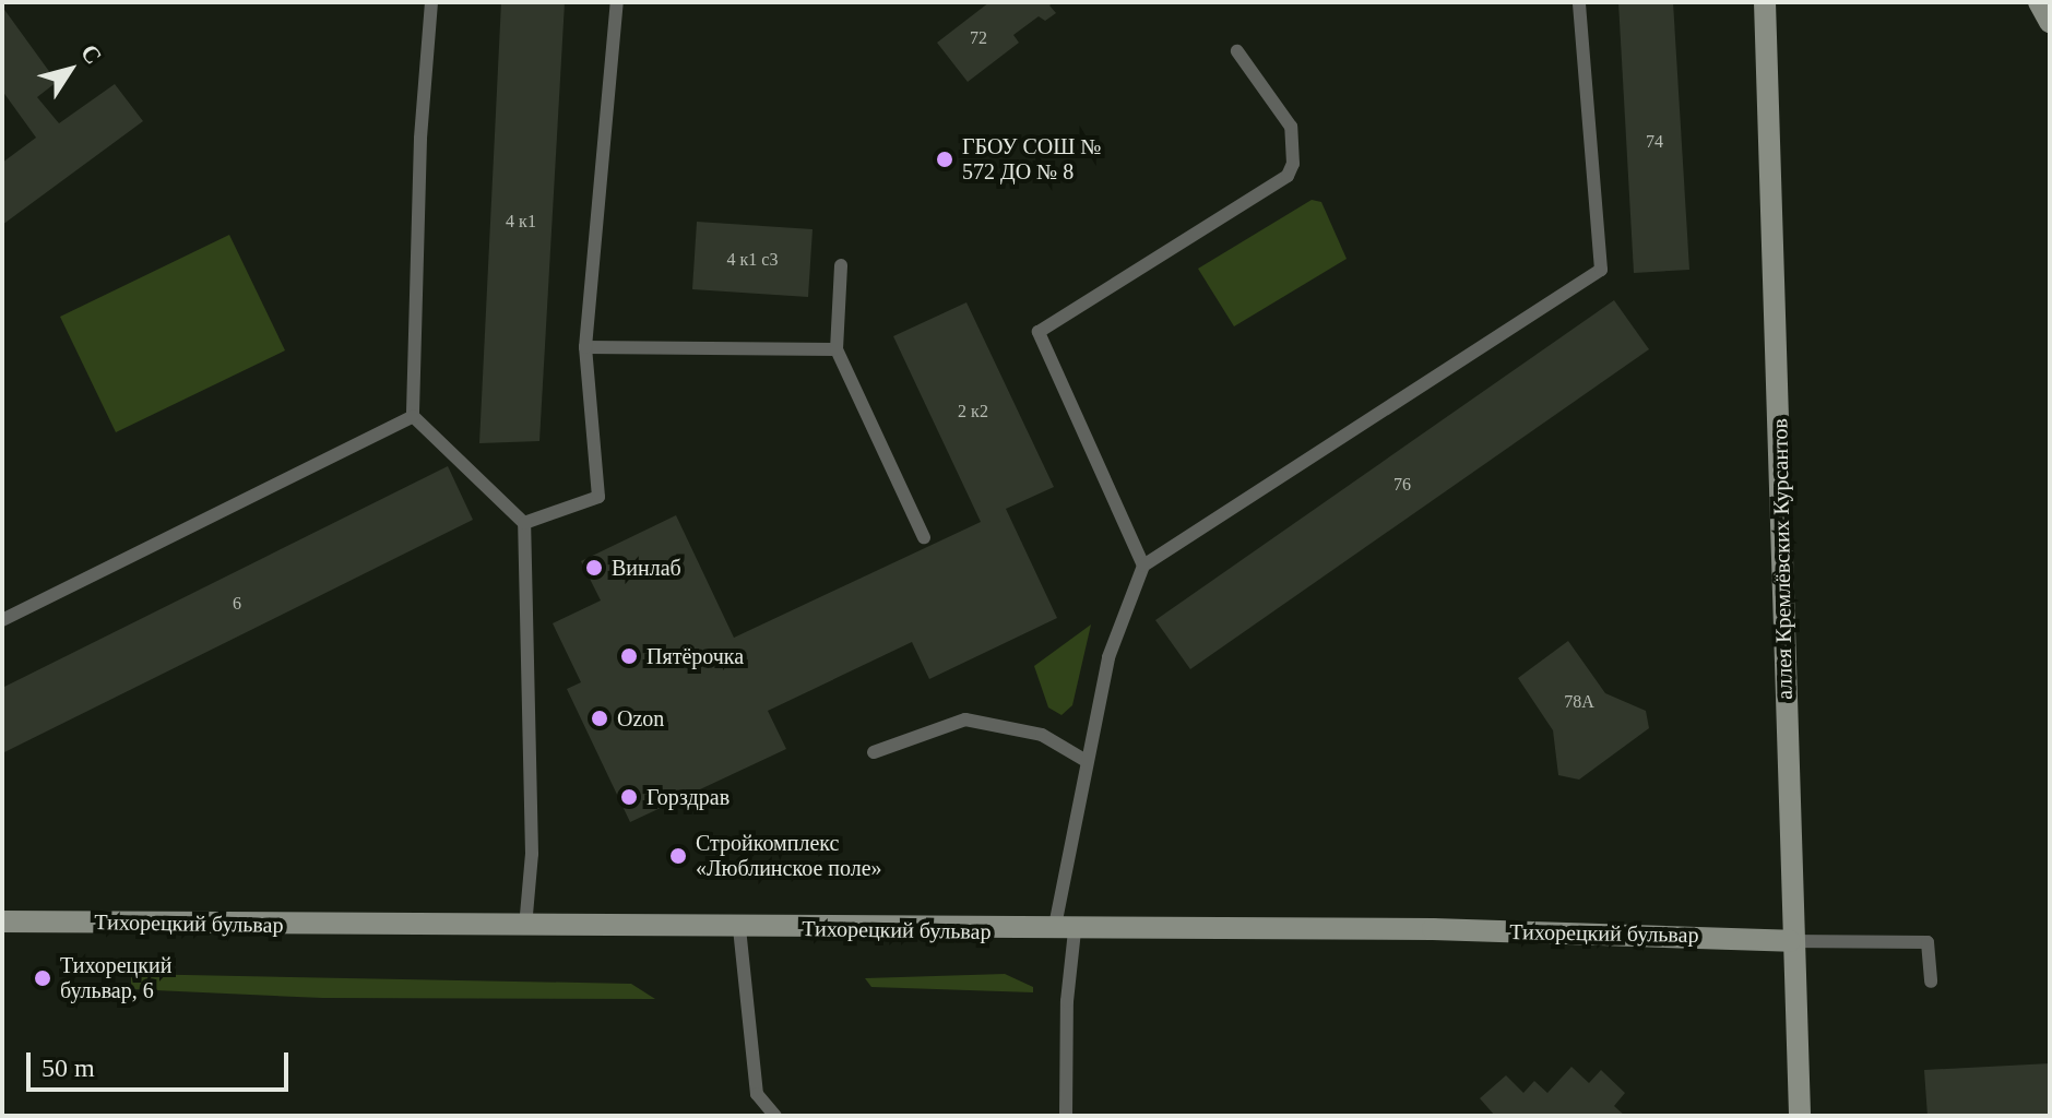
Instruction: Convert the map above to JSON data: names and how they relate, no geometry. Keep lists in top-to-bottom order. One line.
{"streets":{"street":["аллея Кремлёвских Курсантов","Тихорецкий бульвар"]},"crossings":[["аллея Кремлёвских Курсантов","Тихорецкий бульвар"]],"places":["ГБОУ СОШ № 572 ДО № 8","Винлаб","Пятёрочка","Ozon","Горздрав","Стройкомплекс «Люблинское поле»","Тихорецкий бульвар, 6"],"house_numbers":["72","74","4 к1","4 к1 с3","2 к2","76","6","78А"],"scale_bar":"50 m","north":"top right"}
